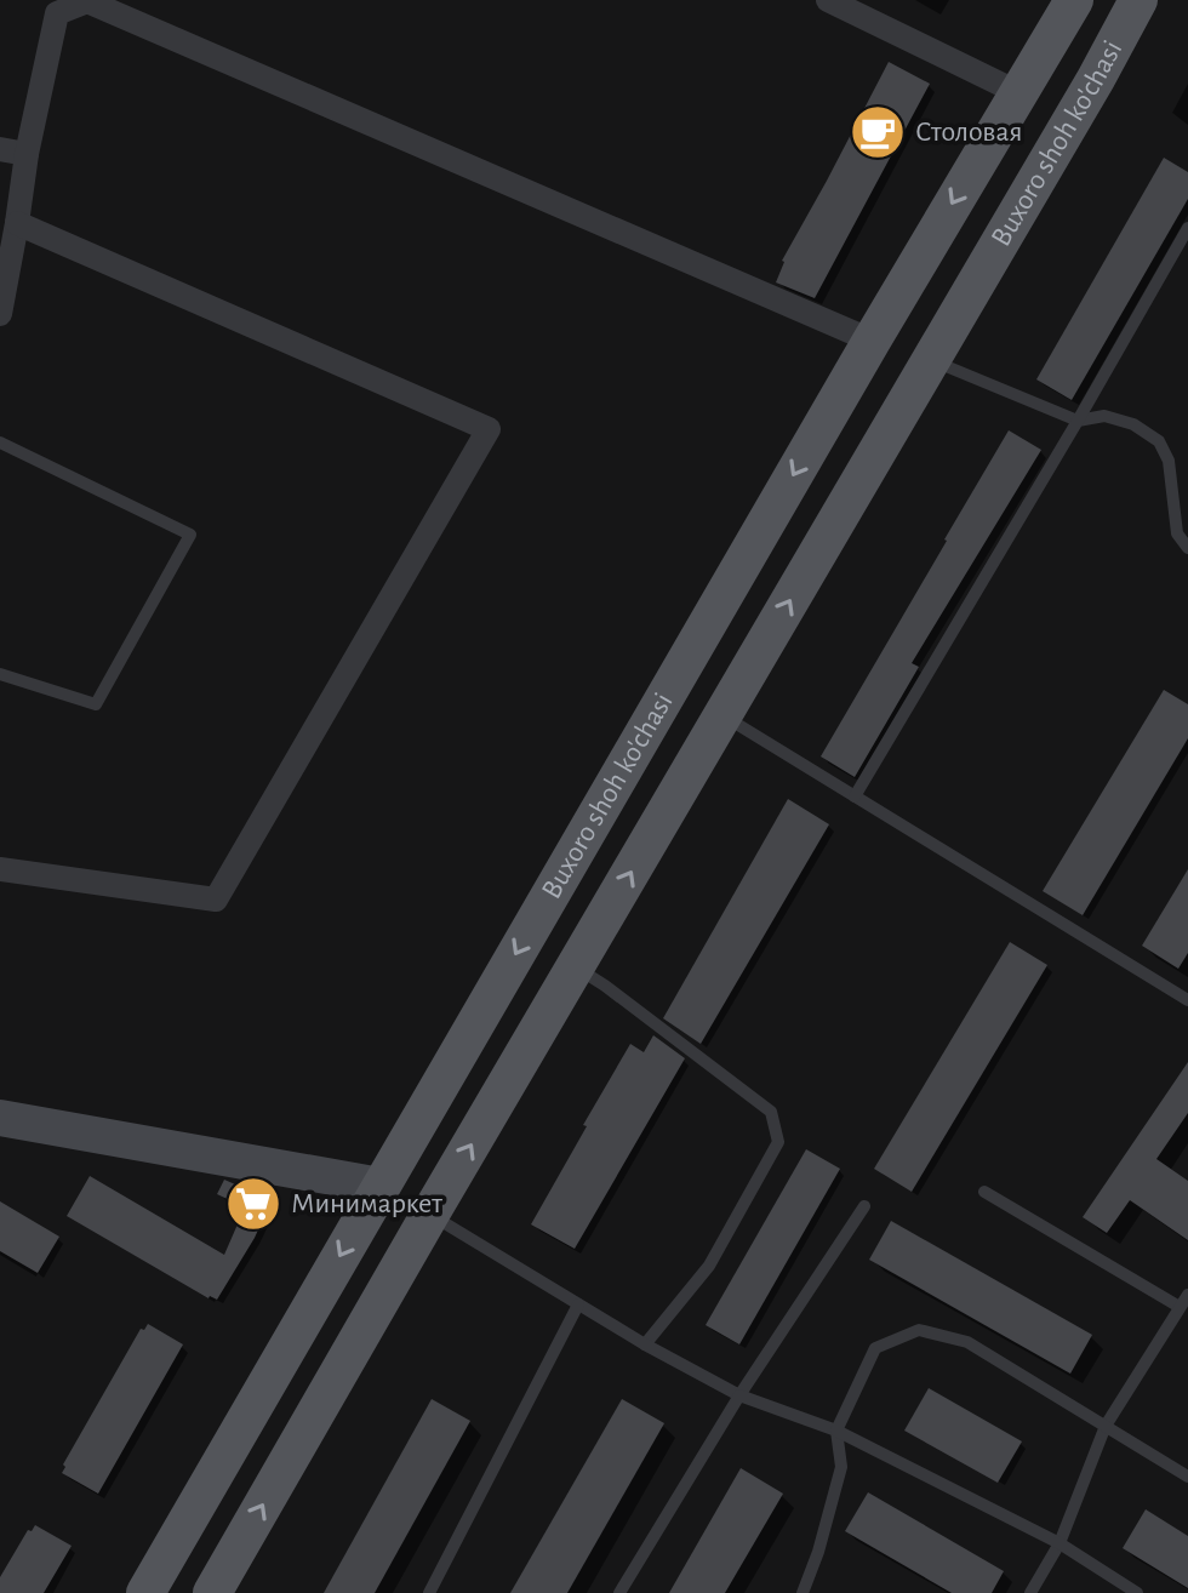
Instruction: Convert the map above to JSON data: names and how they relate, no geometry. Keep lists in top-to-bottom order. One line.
{"streets":{"main road":["Buxoro shoh ko'chasi"]},"places":{"cafe":["Столовая"],"supermarket":["Минимаркет"]}}
